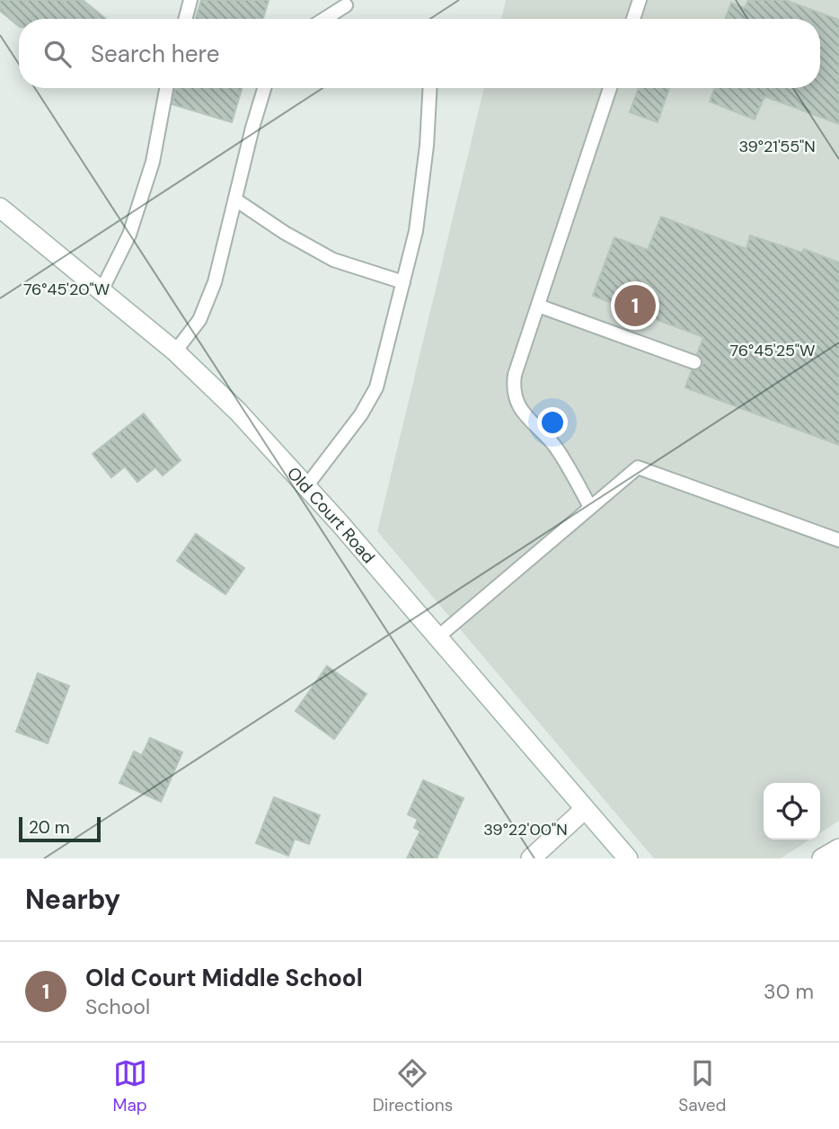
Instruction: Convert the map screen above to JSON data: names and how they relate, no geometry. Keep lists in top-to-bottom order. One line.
{"streets":{"main road":["Old Court Road"]},"scale_bar":"20 m","page":{"search":"Search here","pins":"1","scale":"20 m","heading":"Nearby","list":[{"mark":"1","name":"Old Court Middle School","note":"School","value":"30 m"}],"nav":["Map","Directions","Saved"]},"coordinates":["39°21'55\"N","76°45'20\"W","76°45'25\"W","39°22'00\"N"]}
